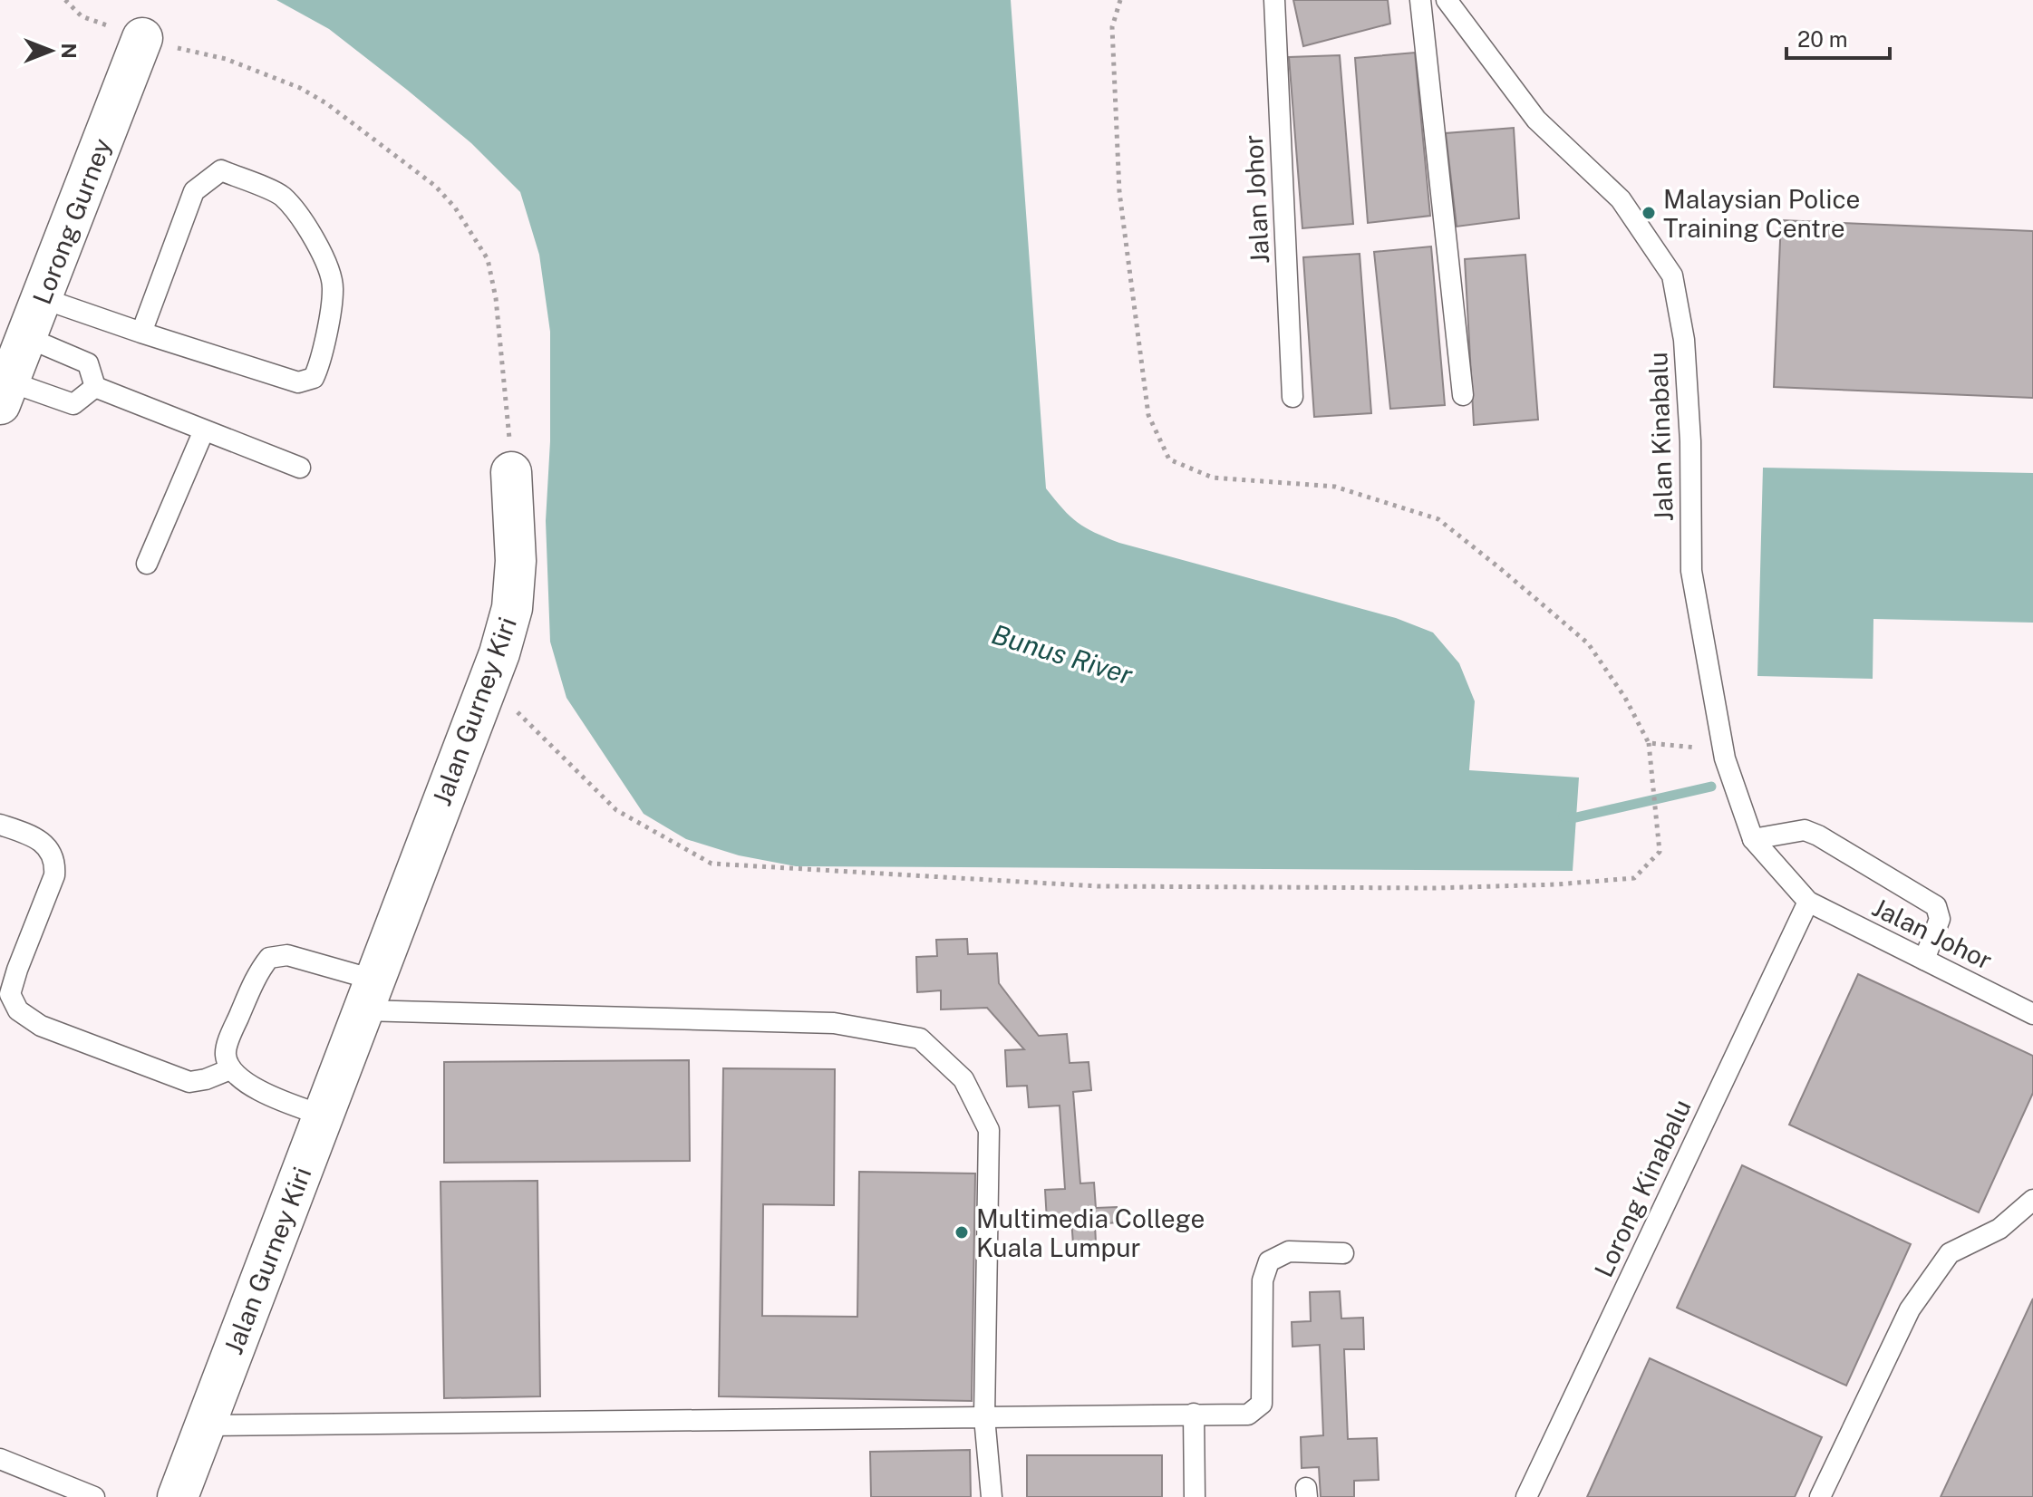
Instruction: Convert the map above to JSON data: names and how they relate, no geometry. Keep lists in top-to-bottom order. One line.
{"streets":{"street":["Lorong Gurney","Jalan Gurney Kiri"],"lane":["Jalan Johor","Jalan Kinabalu","Lorong Kinabalu"]},"crossings":[["Jalan Johor","Jalan Kinabalu"],["Jalan Johor","Lorong Kinabalu"],["Jalan Kinabalu","Lorong Kinabalu"]],"water":["Bunus River"],"places":["Malaysian Police Training Centre","Multimedia College Kuala Lumpur"],"scale_bar":"20 m","north":"right"}
